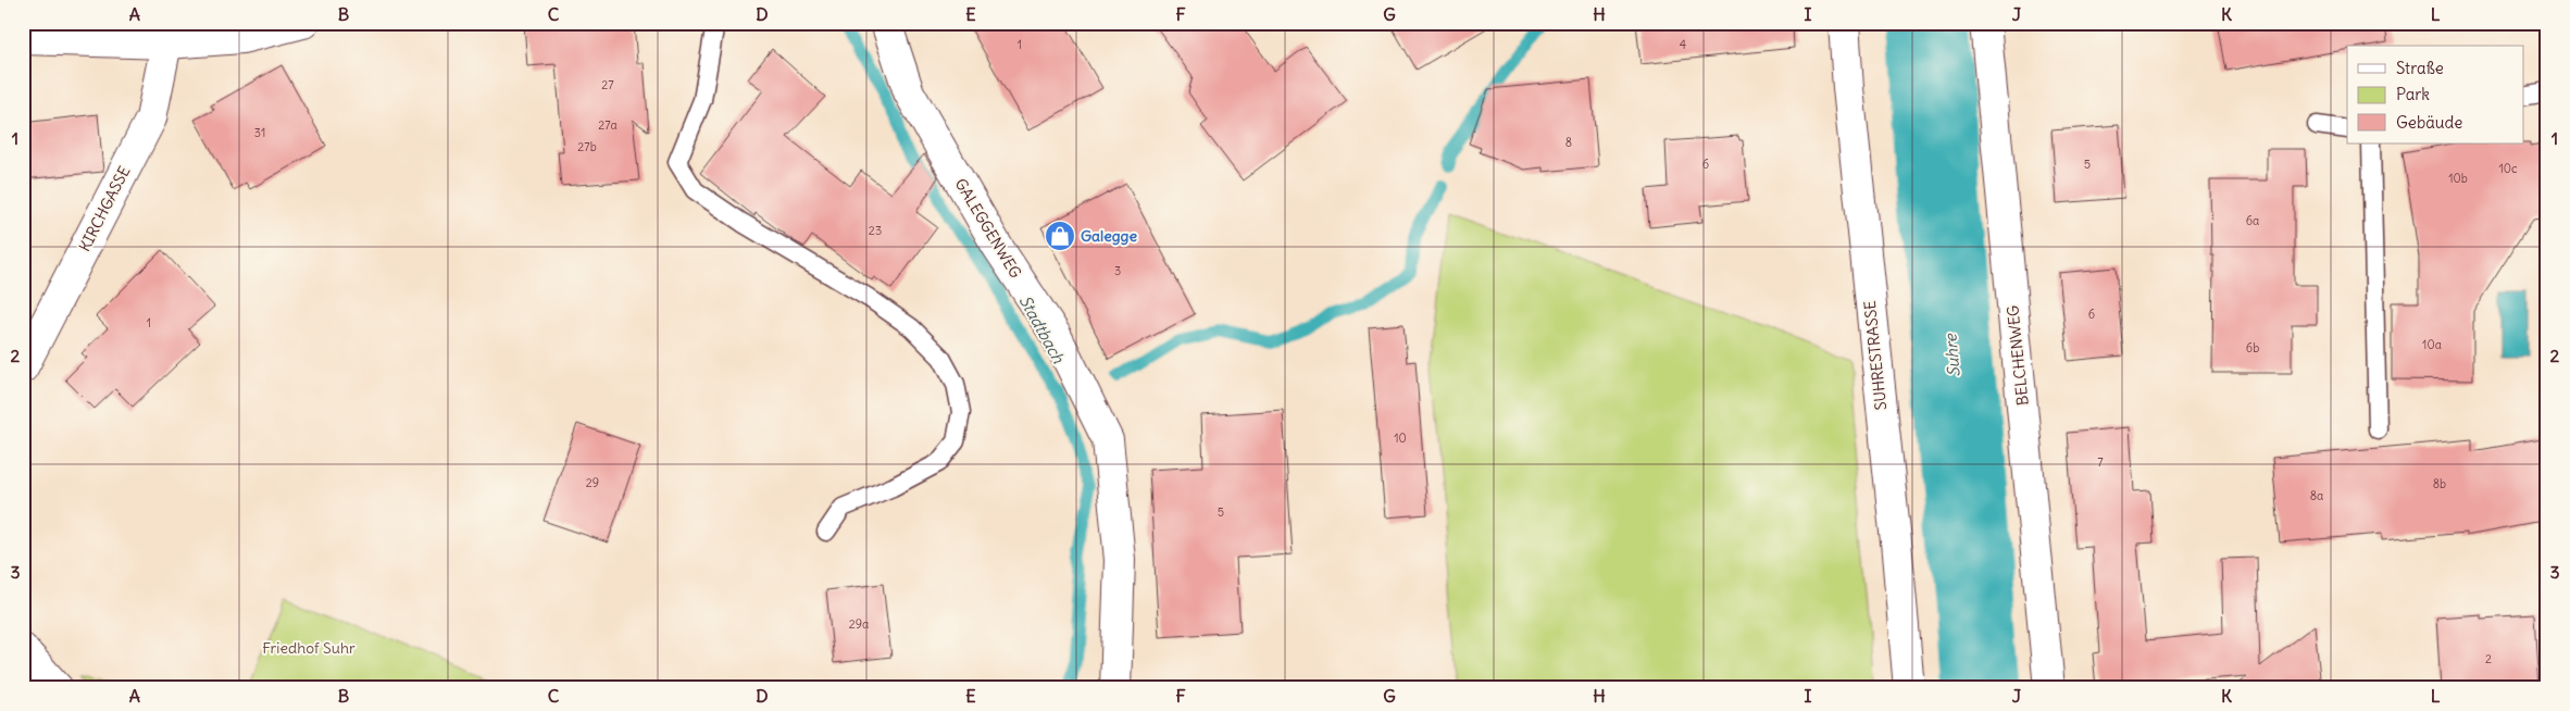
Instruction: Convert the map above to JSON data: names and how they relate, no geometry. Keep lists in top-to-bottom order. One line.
{"streets":{"street":["KIRCHGASSE","GALEGGENWEG","SUHRESTRASSE","BELCHENWEG"]},"water":["Stadtbach","Suhre"],"parks":["Friedhof Suhr"],"places":{"shop":["Galegge"]},"house_numbers":["1","4","27","27a","31","8","27b","6","5","10c","10b","6a","23","3","6","1","10a","6b","10","7","29","8b","8a","5","29a","2"],"legend":["Straße","Park","Gebäude"],"grid":{"columns":["A","B","C","D","E","F","G","H","I","J","K","L"],"rows":["1","2","3"]}}
